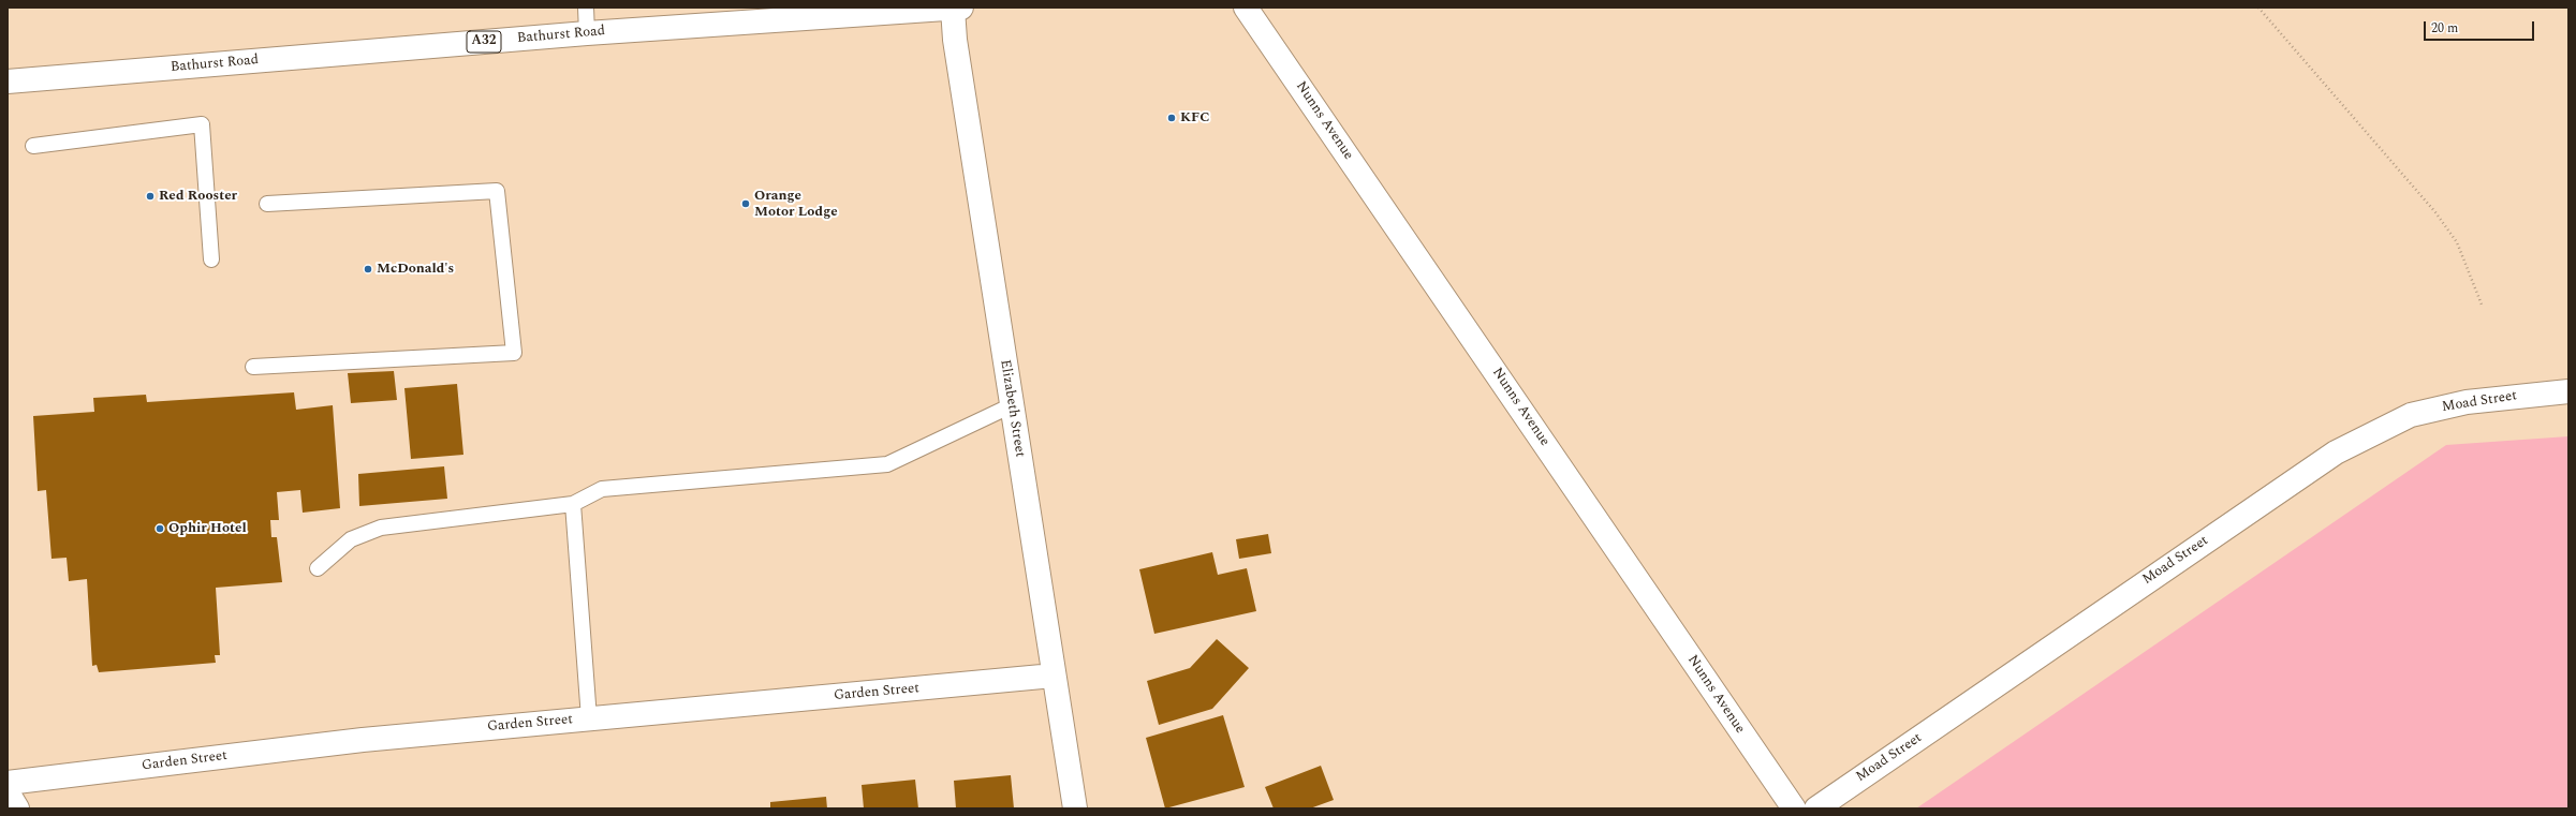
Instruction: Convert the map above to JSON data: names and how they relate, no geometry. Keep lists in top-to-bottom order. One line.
{"streets":{"main road":["Bathurst Road","A32","Nunns Avenue","Moad Street","Elizabeth Street","Garden Street"]},"crossings":[["Bathurst Road","Elizabeth Street"],["Elizabeth Street","Garden Street"]],"places":["KFC","Red Rooster","Orange Motor Lodge","McDonald's","Ophir Hotel"],"scale_bar":"20 m"}
